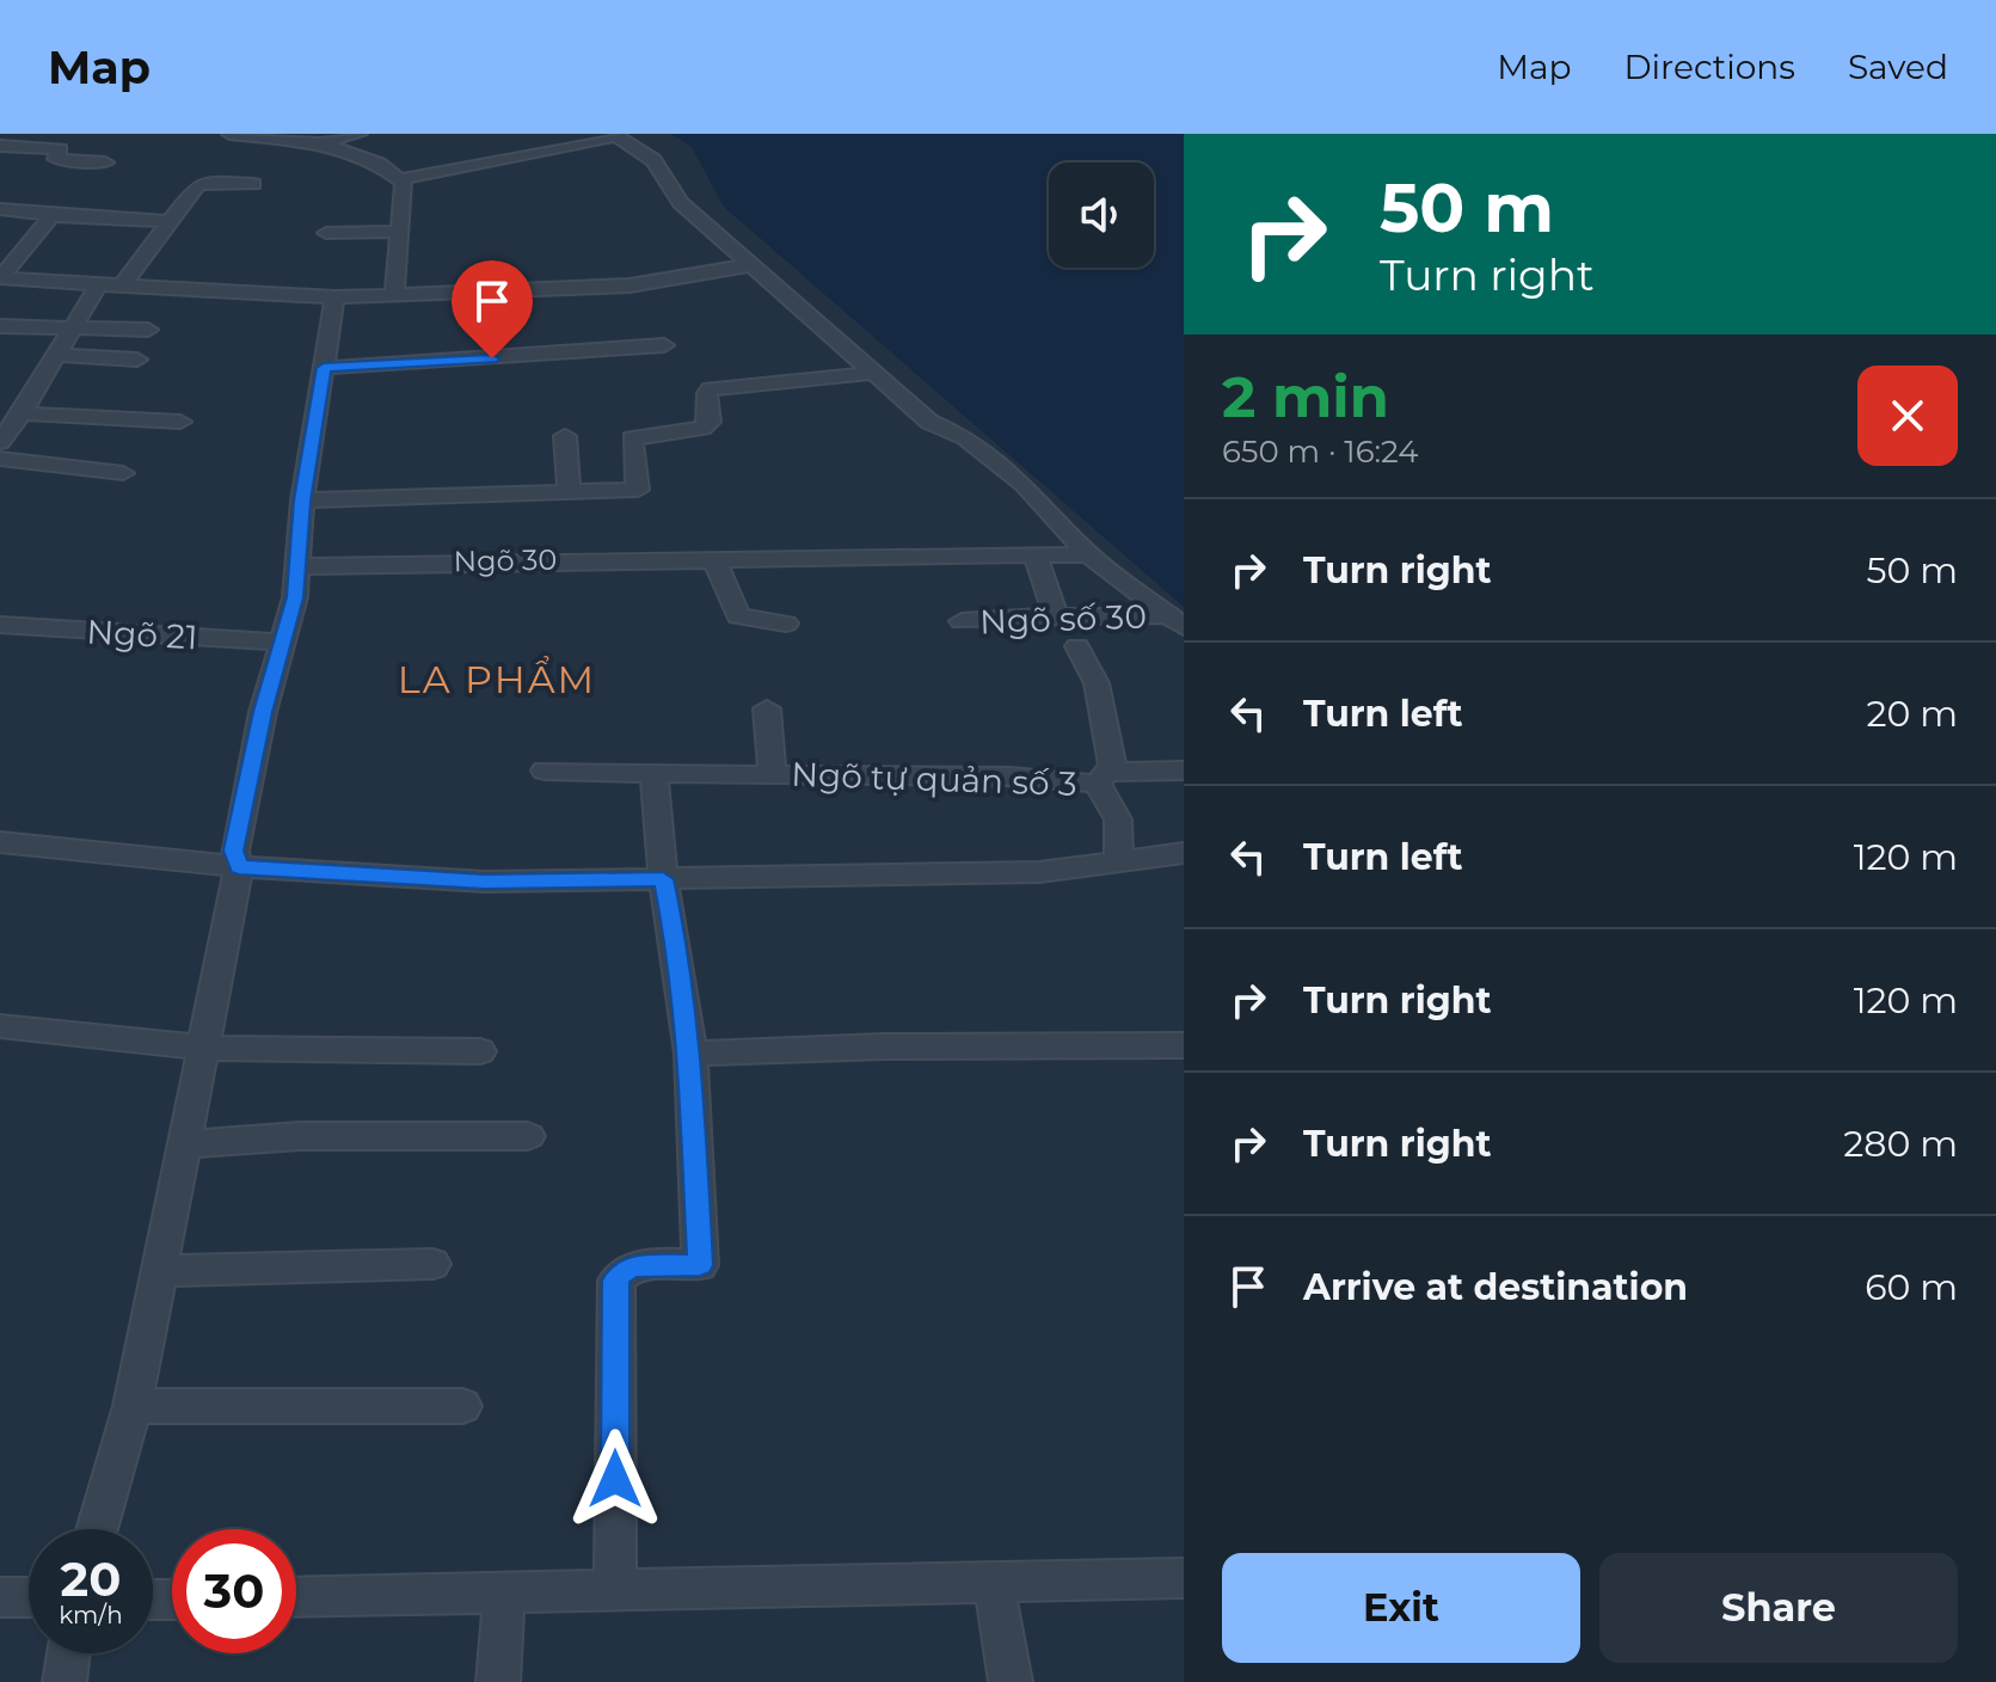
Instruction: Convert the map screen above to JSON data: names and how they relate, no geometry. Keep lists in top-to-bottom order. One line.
{"streets":{"street":["Ngõ 30","Ngõ số 30","Ngõ 21","Ngõ tự quản số 3"]},"districts":["LA PHẨM"],"page":{"header":"Map","nav":["Map","Directions","Saved"],"turn":["50 m","Turn right"],"heading":["2 min","650 m · 16:24"],"list":[{"name":"Turn right","value":"50 m"},{"name":"Turn left","value":"20 m"},{"name":"Turn left","value":"120 m"},{"name":"Turn right","value":"120 m"},{"name":"Turn right","value":"280 m"},{"name":"Arrive at destination","value":"60 m"}],"speed":"20 km/h","limit":"30","buttons":["Exit","Share"]}}
